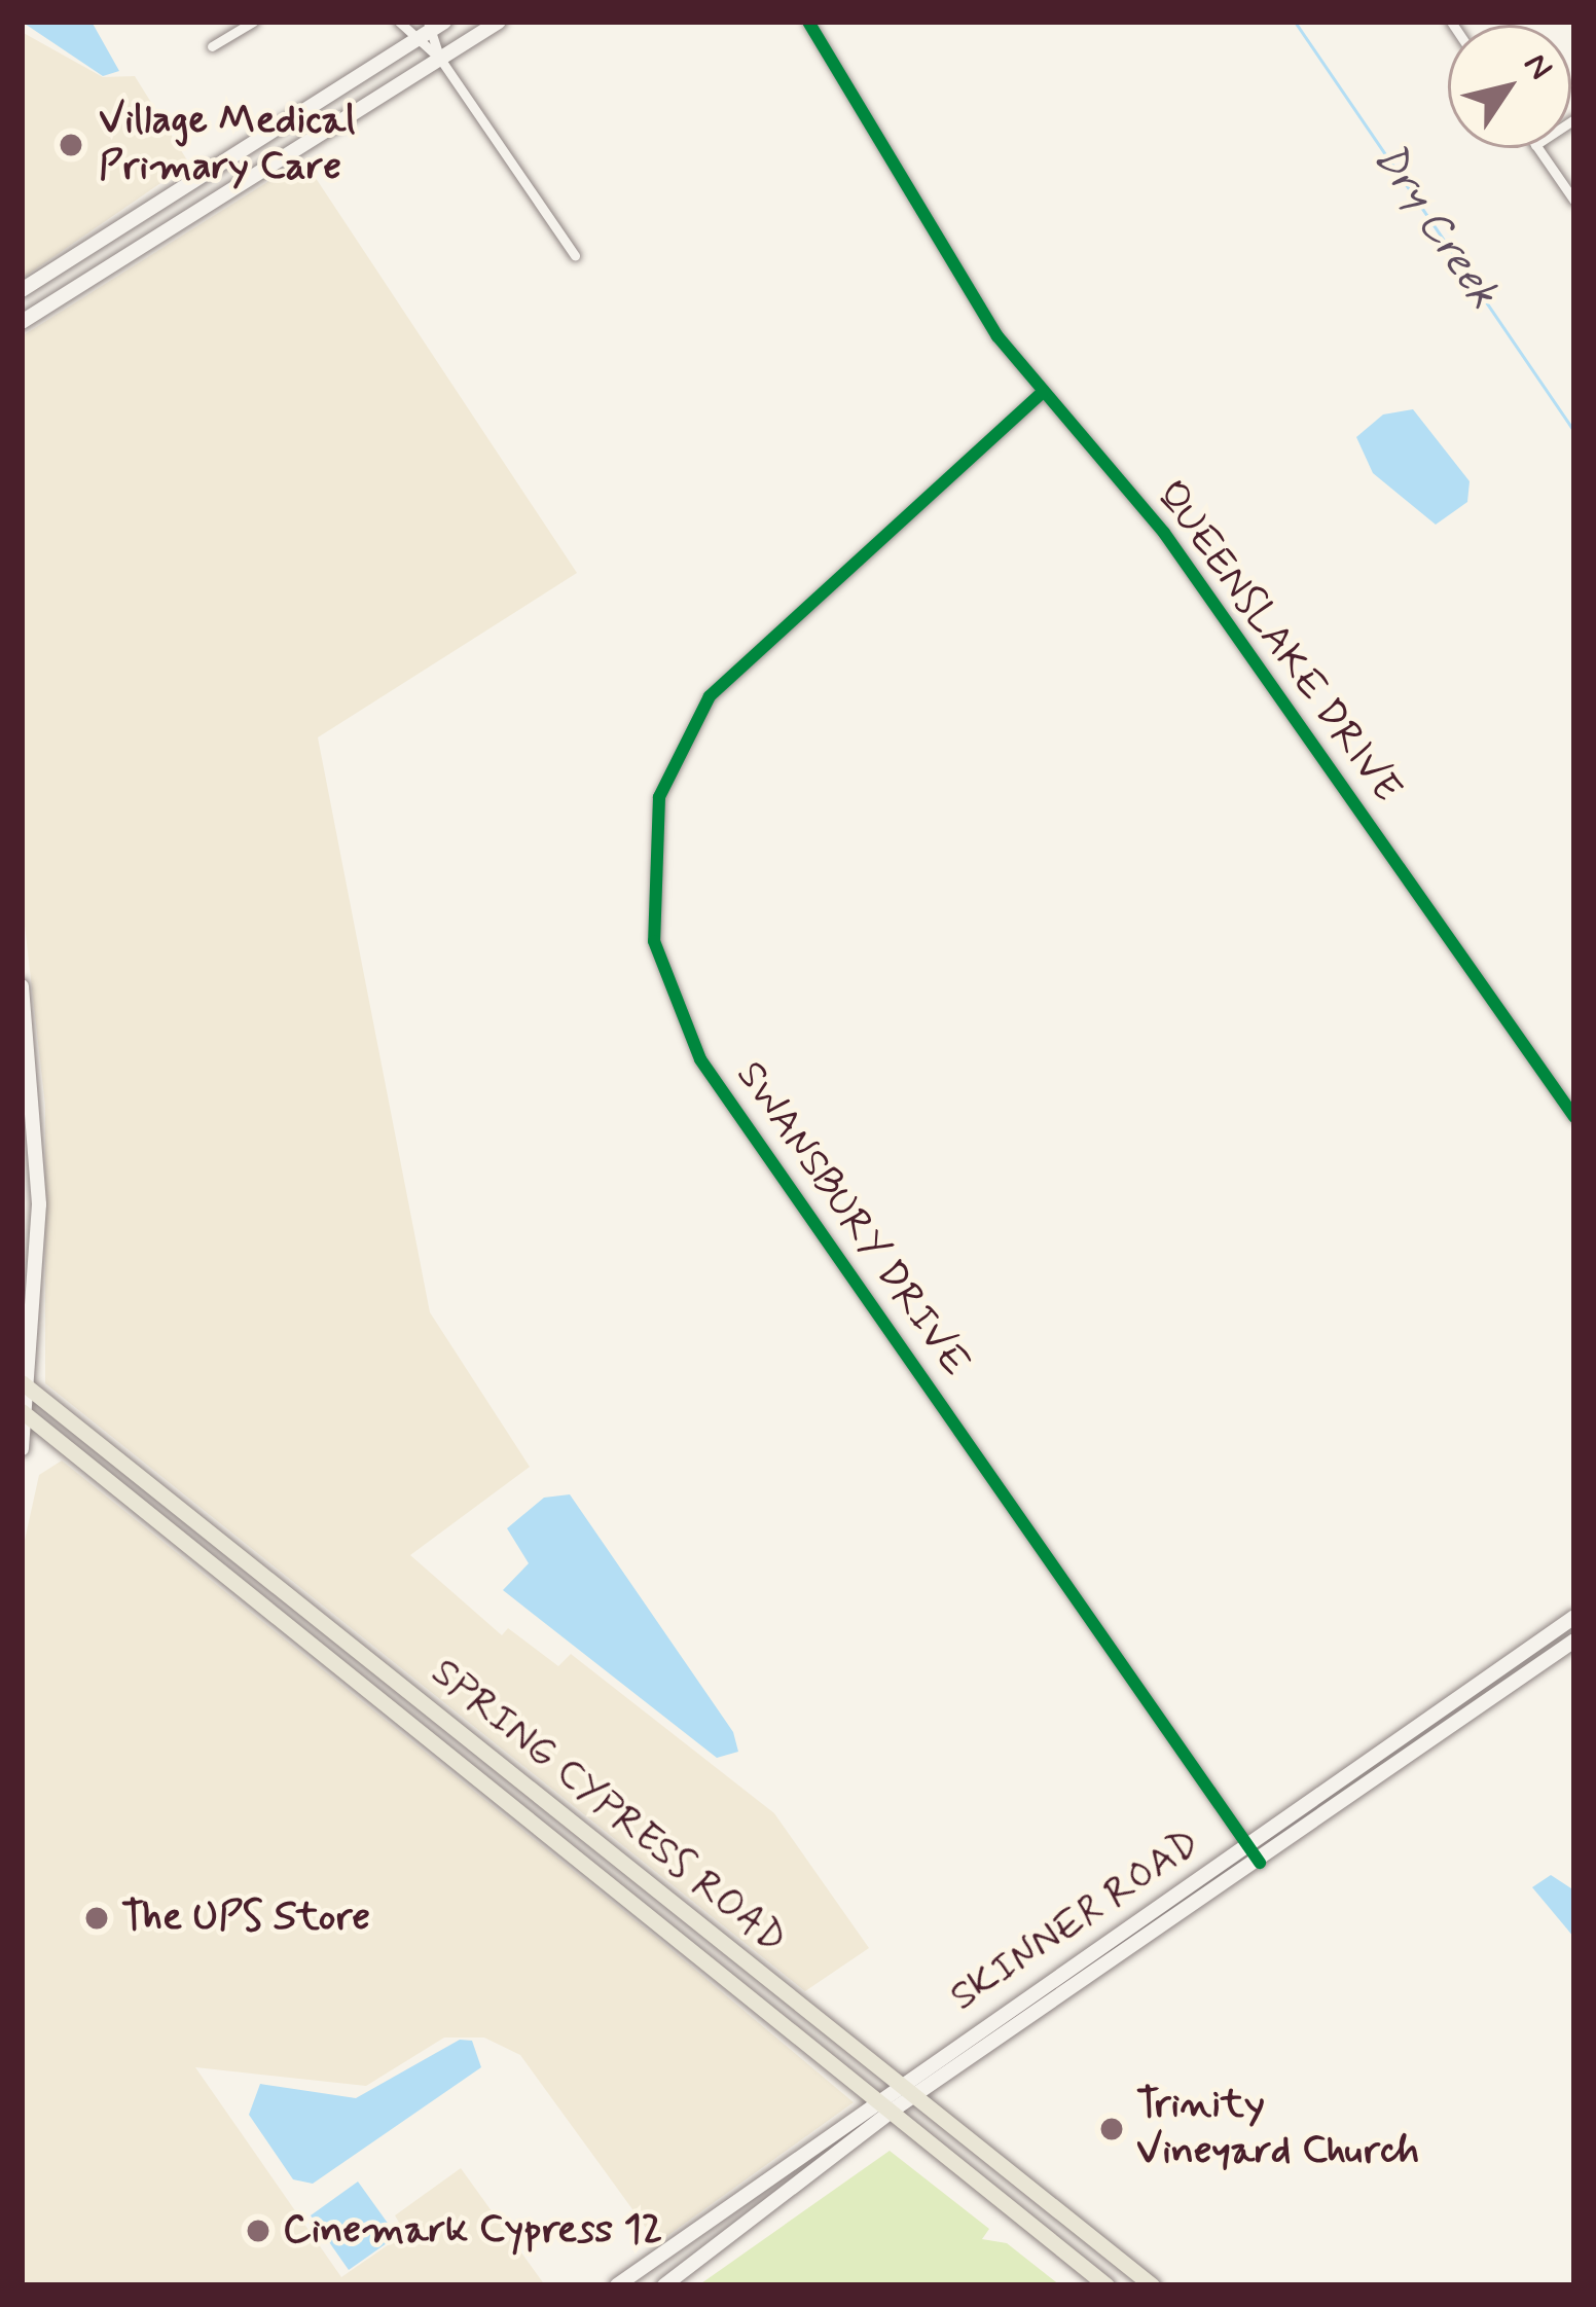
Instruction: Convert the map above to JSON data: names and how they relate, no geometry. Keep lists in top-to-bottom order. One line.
{"streets":{"main road":["SPRING CYPRESS ROAD"],"street":["QUEENSLAKE DRIVE","SWANSBURY DRIVE","SKINNER ROAD"]},"crossings":[["QUEENSLAKE DRIVE","SWANSBURY DRIVE"],["SWANSBURY DRIVE","SKINNER ROAD"],["SPRING CYPRESS ROAD","SKINNER ROAD"]],"water":["Dry Creek"],"places":["Village Medical Primary Care","The UPS Store","Trinity Vineyard Church","Cinemark Cypress 12"],"north":"top right"}
